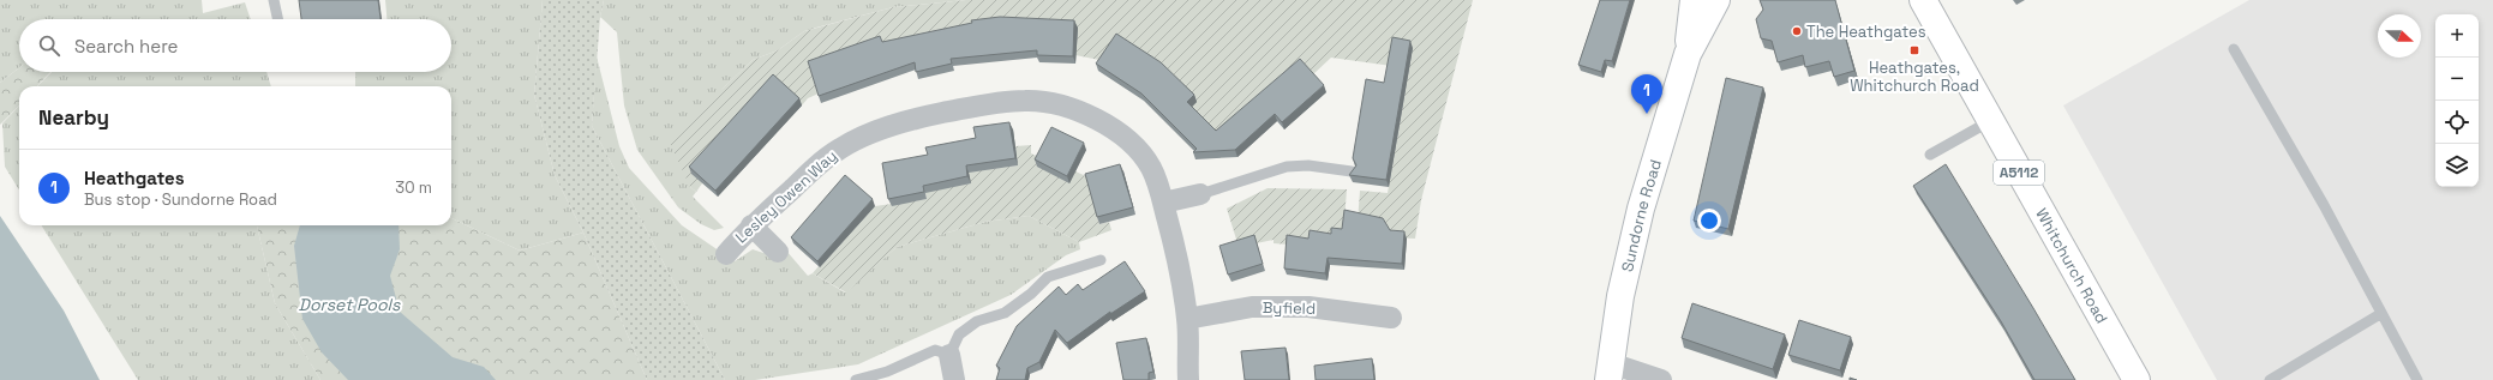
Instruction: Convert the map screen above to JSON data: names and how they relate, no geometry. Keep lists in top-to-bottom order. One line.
{"streets":{"main road":["A5112","Sundorne Road","Whitchurch Road"],"street":["Lesley Owen Way","Byfield"]},"crossings":[["Lesley Owen Way","Byfield"]],"water":["Dorset Pools"],"places":{"other":["The Heathgates"],"transit":["Heathgates, Whitchurch Road"]},"north":"right","page":{"map_buttons":["+","−"],"search":"Search here","pins":"1","heading":"Nearby","list":[{"mark":"1","name":"Heathgates","note":"Bus stop · Sundorne Road","value":"30 m"}]}}
